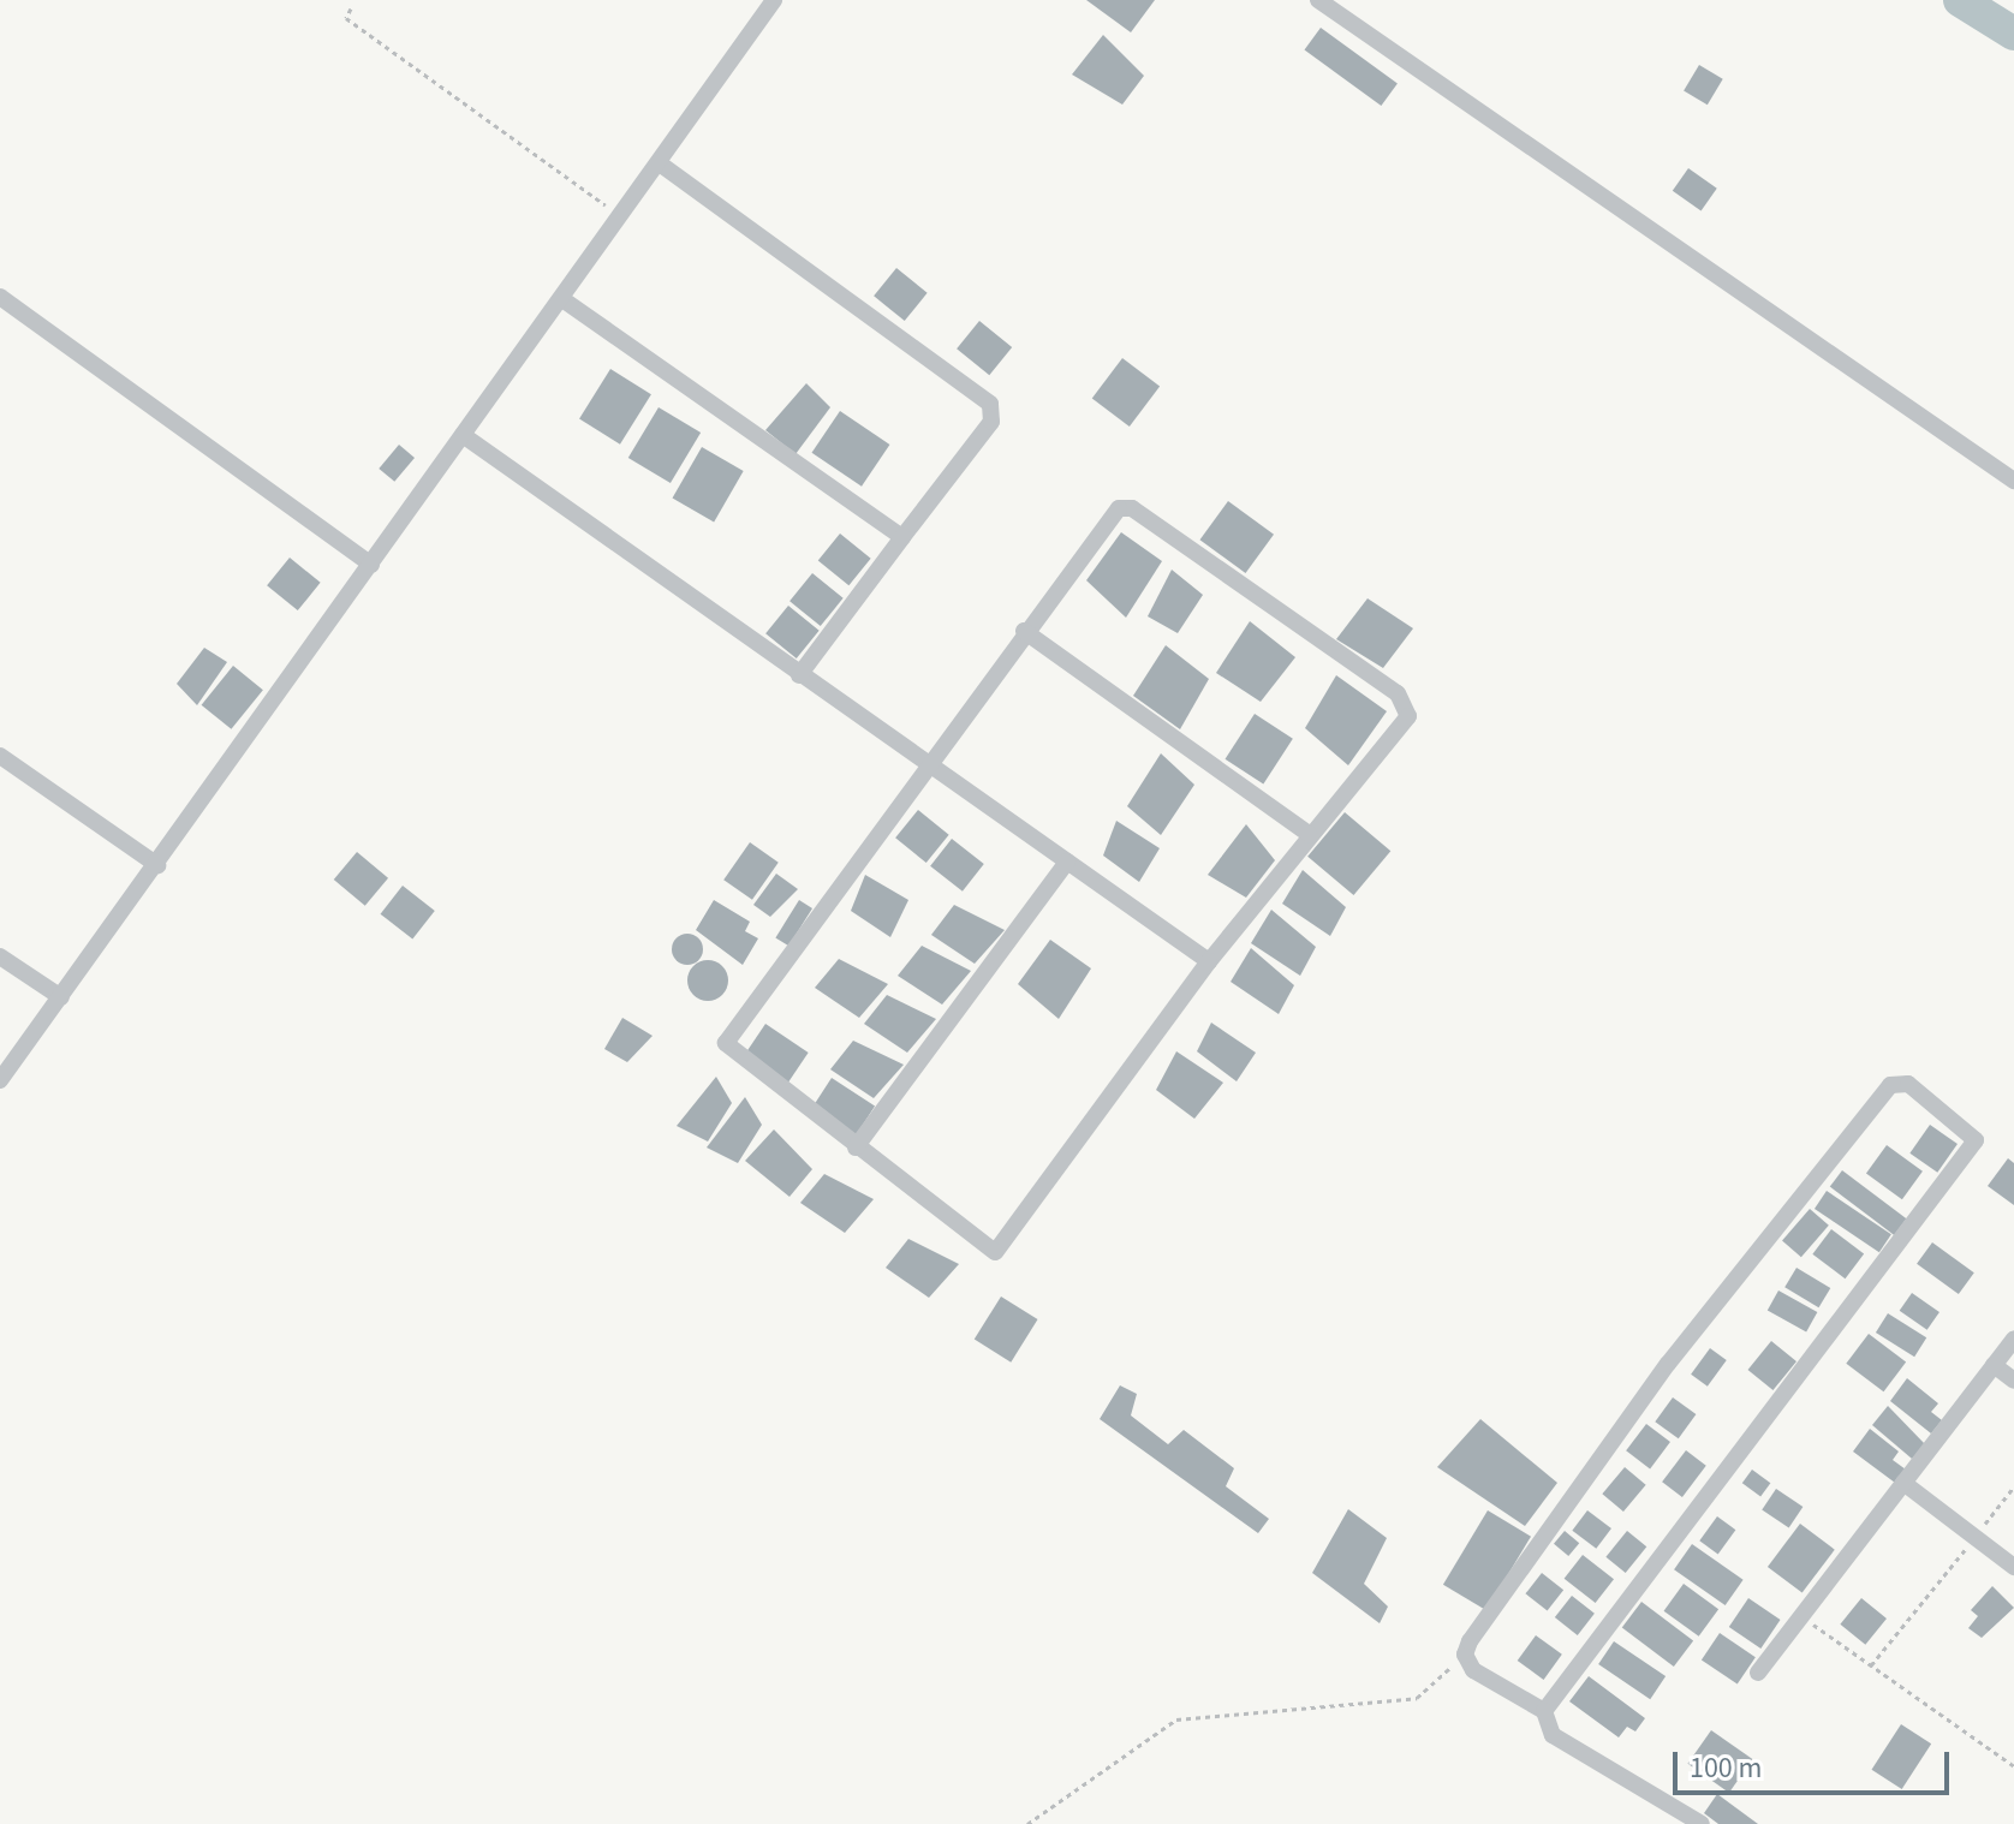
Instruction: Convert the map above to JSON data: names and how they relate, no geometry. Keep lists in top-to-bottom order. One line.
{"scale_bar":"100 m"}
